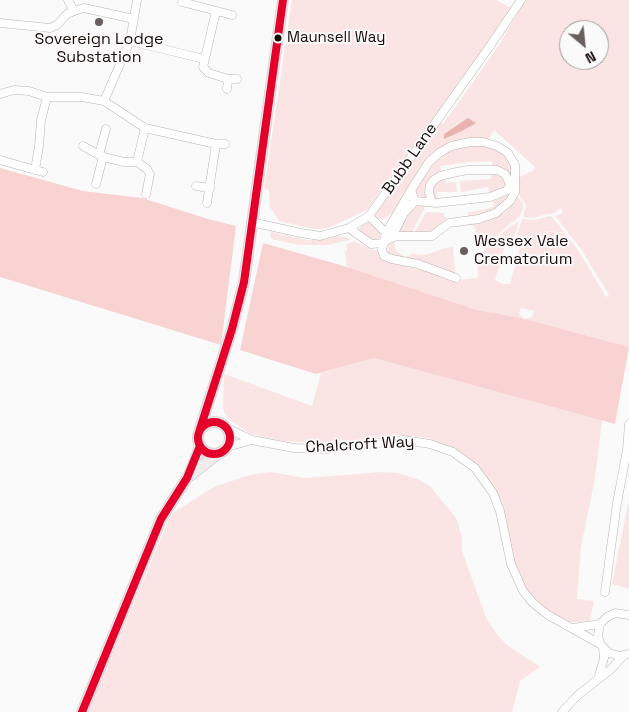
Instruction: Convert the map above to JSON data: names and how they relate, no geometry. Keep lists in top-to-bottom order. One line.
{"streets":{"street":["Bubb Lane","Chalcroft Way"]},"places":["Sovereign Lodge Substation","Maunsell Way","Wessex Vale Crematorium"],"north":"bottom right"}
